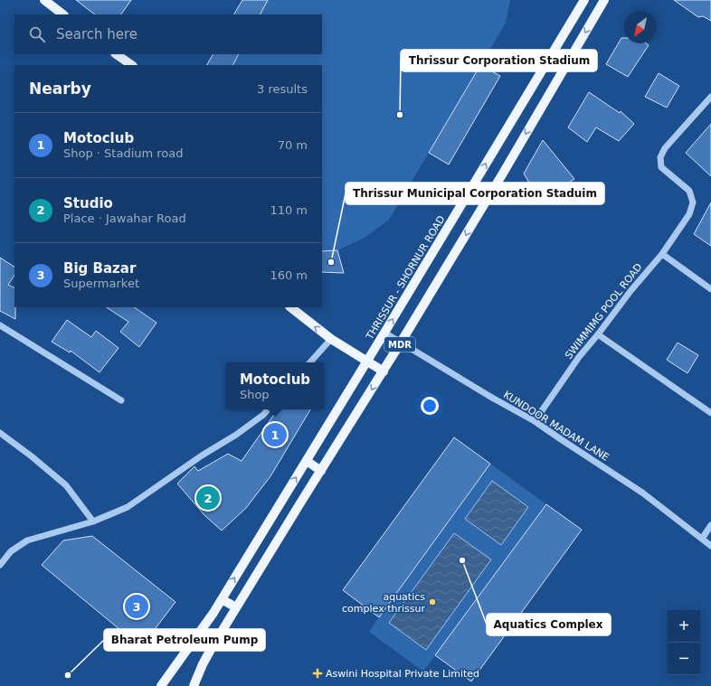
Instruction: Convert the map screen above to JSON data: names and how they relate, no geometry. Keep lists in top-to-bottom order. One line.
{"streets":{"main road":["THRISSUR - SHORNUR ROAD","MDR"],"street":["SWIMMIMG POOL ROAD","KUNDOOR MADAM LANE"]},"crossings":[["THRISSUR - SHORNUR ROAD","MDR"],["THRISSUR - SHORNUR ROAD","KUNDOOR MADAM LANE"],["SWIMMIMG POOL ROAD","KUNDOOR MADAM LANE"],["MDR","KUNDOOR MADAM LANE"]],"places":{"other":["Thrissur Corporation Stadium","Thrissur Municipal Corporation Staduim","Aquatics Complex","aquatics complex thrissur","Bharat Petroleum Pump"],"health":["Aswini Hospital Private Limited"]},"north":"bottom left","page":{"search":"Search here","heading":["Nearby","3 results"],"list":[{"mark":"1","name":"Motoclub","note":"Shop · Stadium road","value":"70 m"},{"mark":"2","name":"Studio","note":"Place · Jawahar Road","value":"110 m"},{"mark":"3","name":"Big Bazar","note":"Supermarket","value":"160 m"}],"popup":["Motoclub","Shop"],"pins":["1","2","3"],"map_buttons":["+","−"]}}
